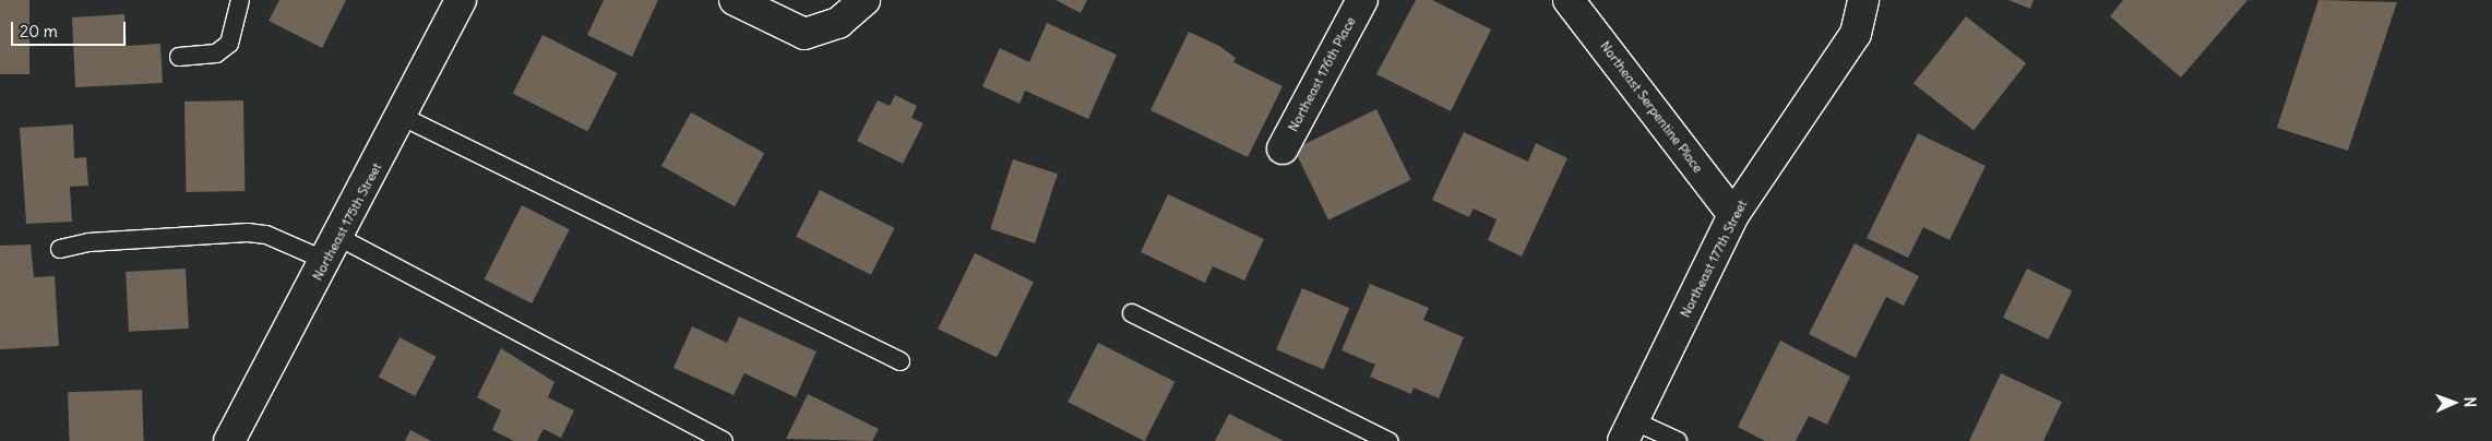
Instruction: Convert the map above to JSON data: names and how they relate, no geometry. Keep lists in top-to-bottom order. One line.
{"streets":{"street":["Northeast 176th Place","Northeast Serpentine Place","Northeast 175th Street","Northeast 177th Street"]},"crossings":[["Northeast Serpentine Place","Northeast 177th Street"]],"scale_bar":"20 m","north":"right"}
